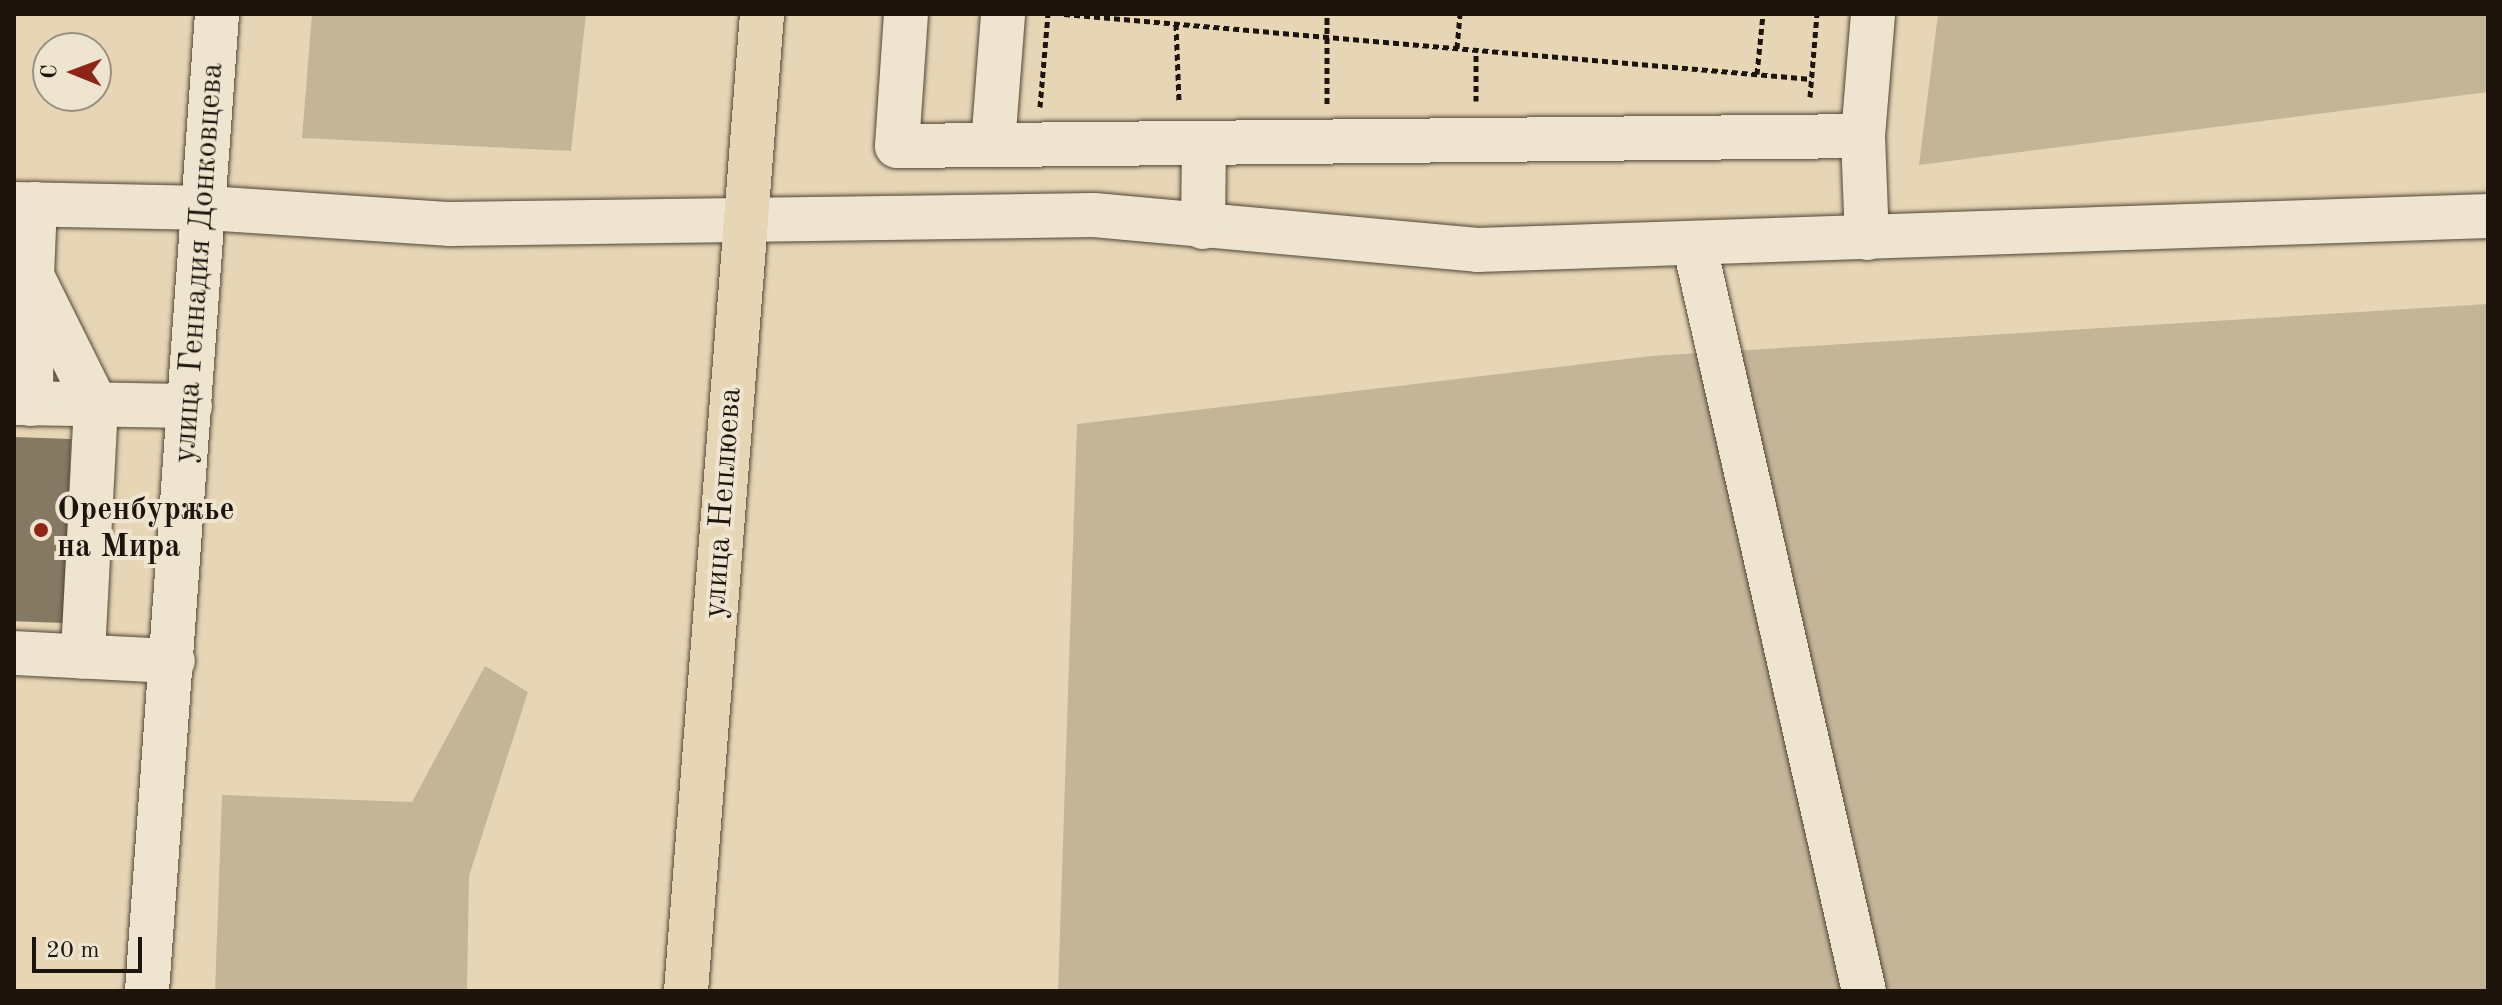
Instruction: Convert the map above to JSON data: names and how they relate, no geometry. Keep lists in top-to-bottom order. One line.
{"streets":{"main road":["улица Неплюева"],"street":["улица Геннадия Донковцева"]},"places":["Оренбуржье на Мира"],"scale_bar":"20 m","north":"left"}
